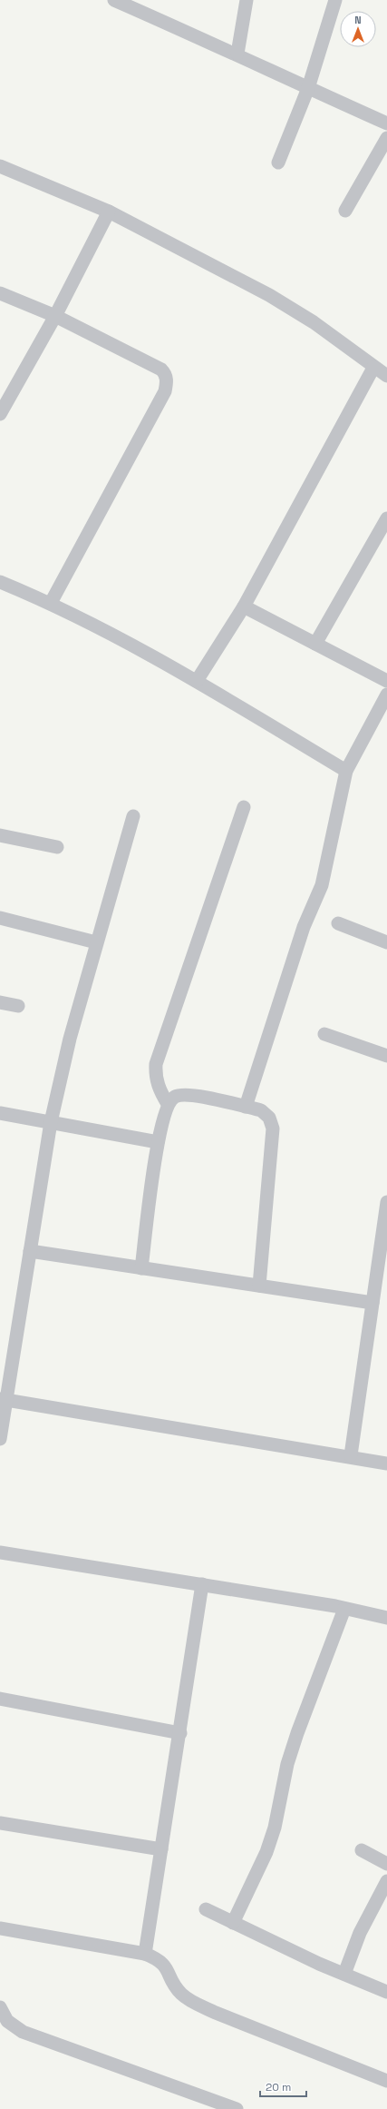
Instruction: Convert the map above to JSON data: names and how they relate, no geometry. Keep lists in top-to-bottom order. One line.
{"scale_bar":"20 m","north":"top"}
